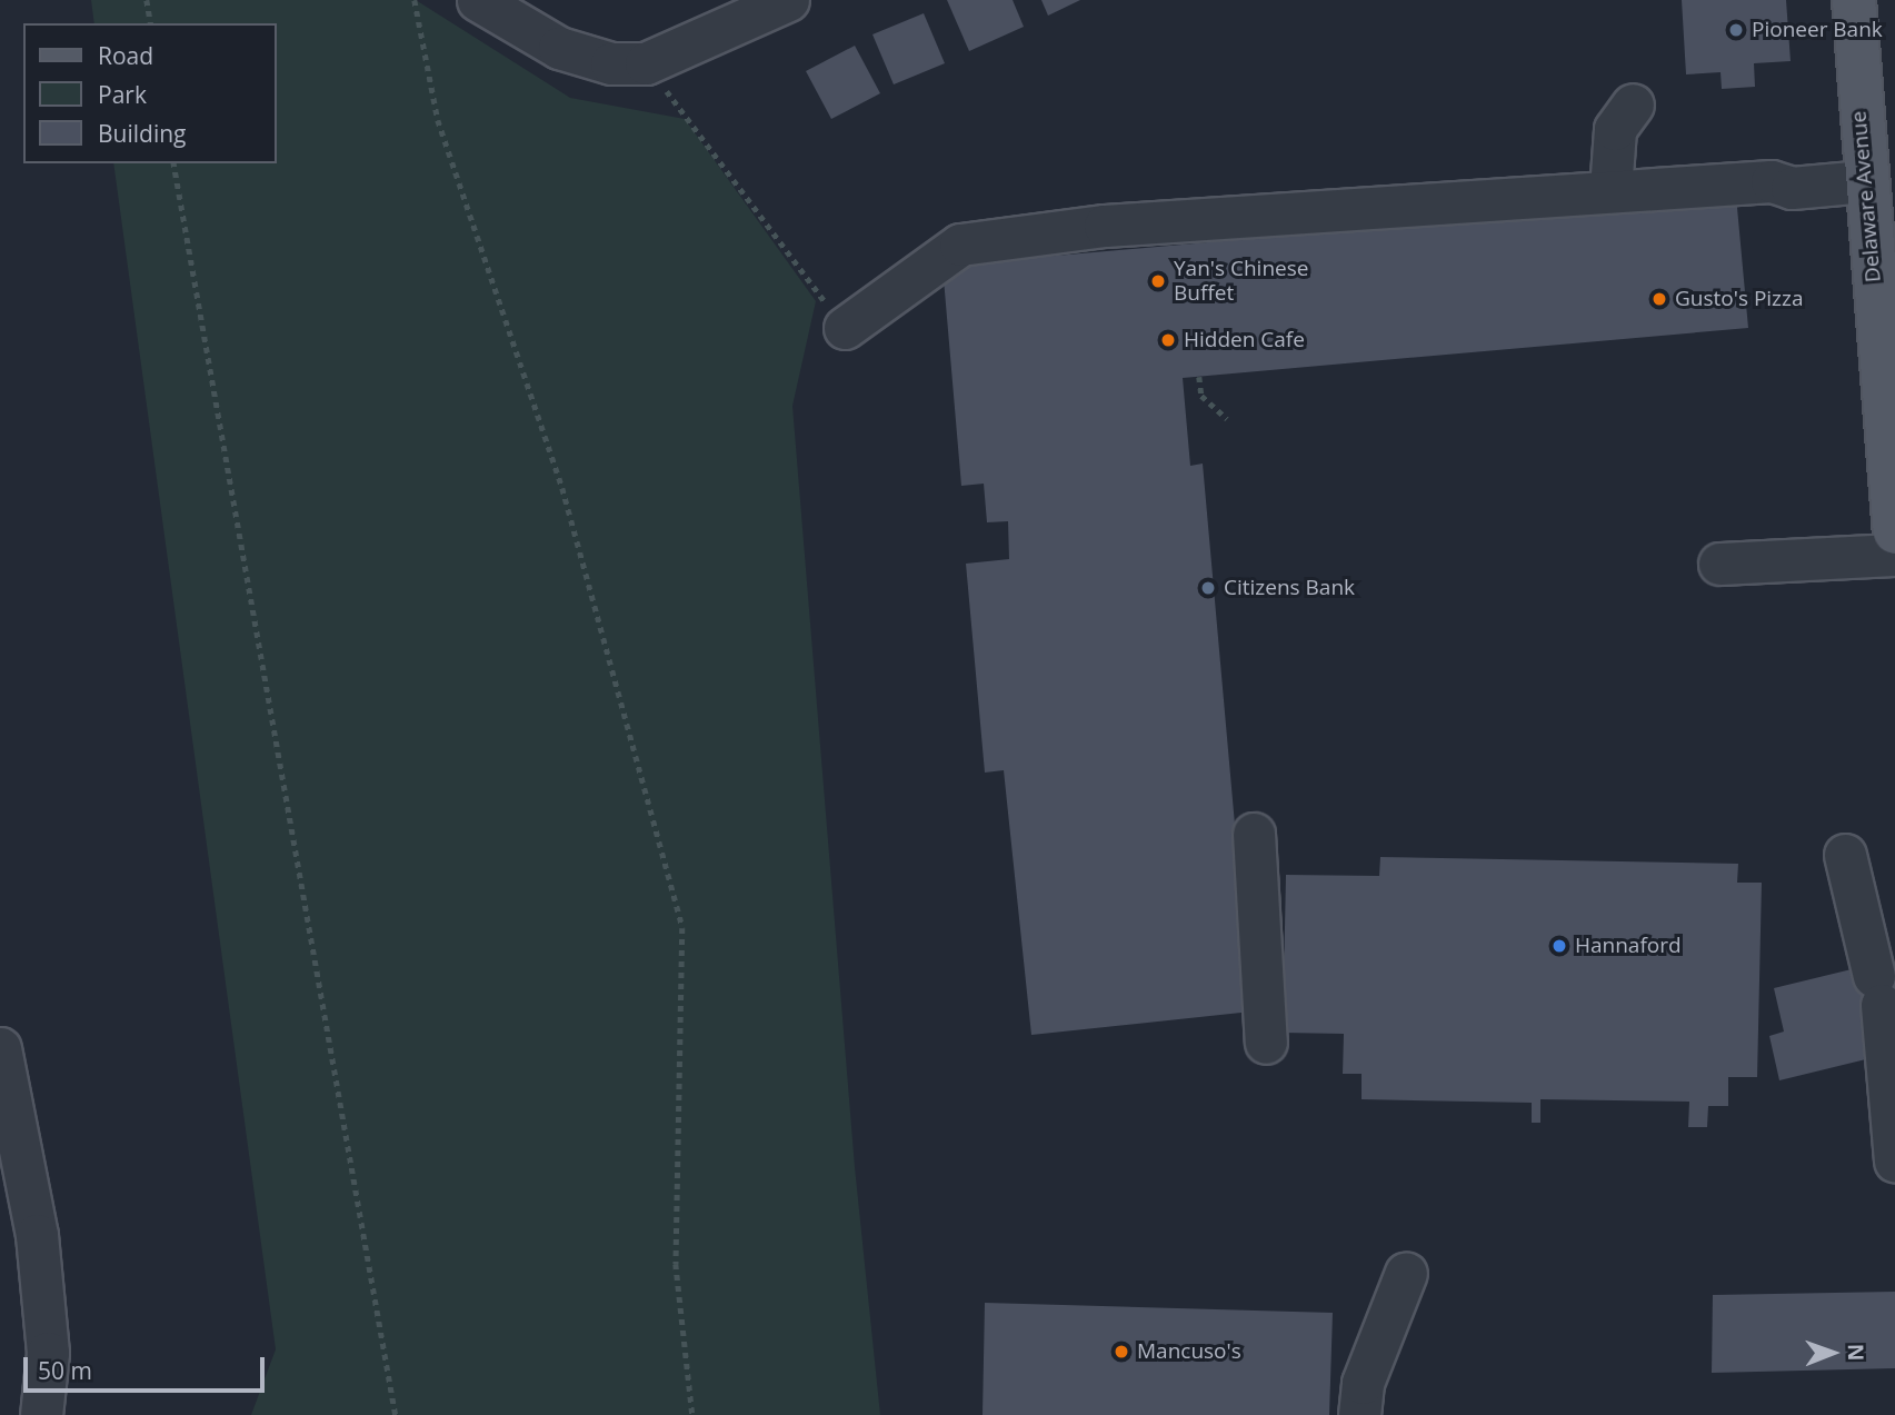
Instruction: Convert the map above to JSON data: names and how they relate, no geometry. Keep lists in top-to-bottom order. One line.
{"streets":{"main road":["Delaware Avenue"]},"places":["Pioneer Bank","Yan's Chinese Buffet","Gusto's Pizza","Hidden Cafe","Citizens Bank","Hannaford","Mancuso's"],"legend":["Road","Park","Building"],"scale_bar":"50 m","north":"right"}
